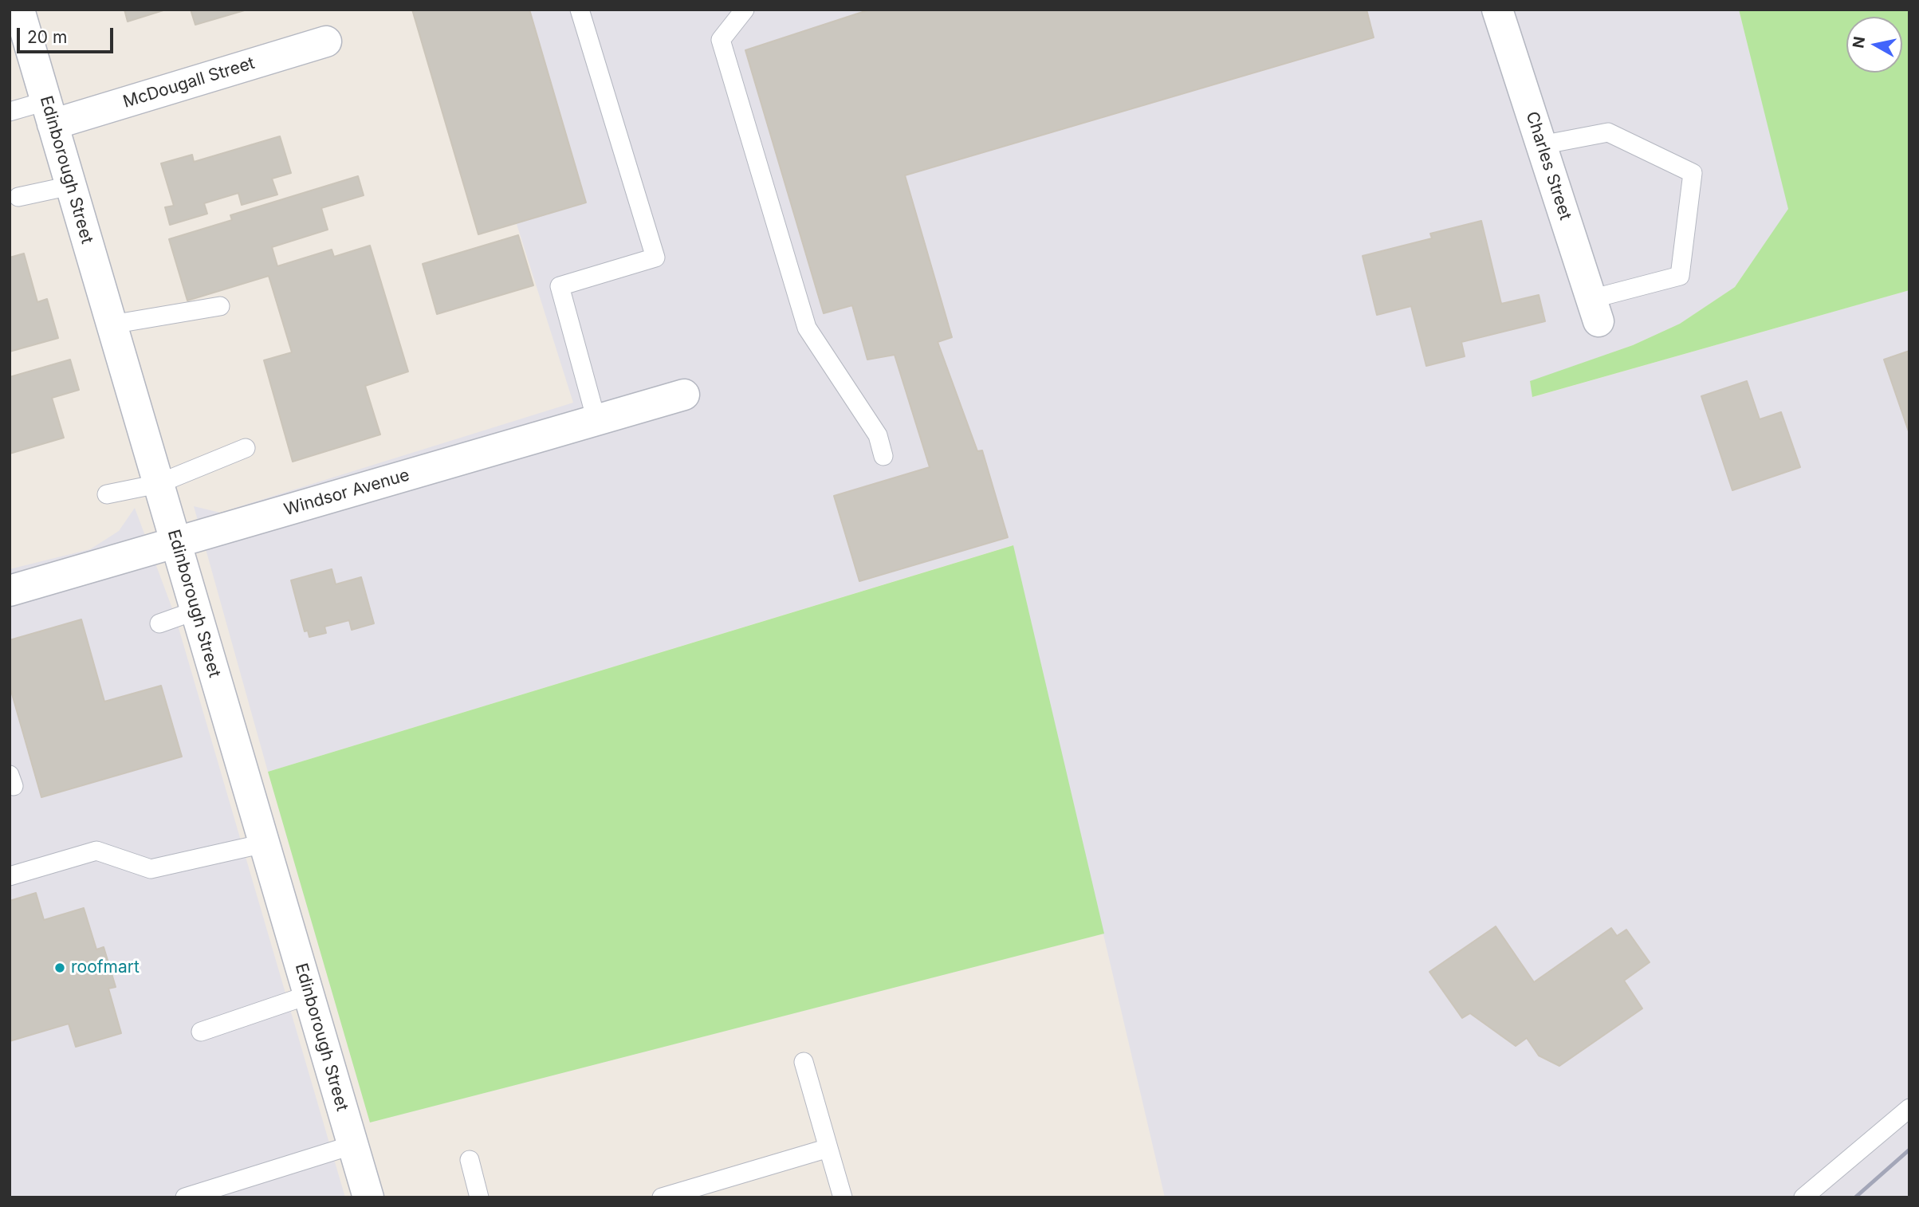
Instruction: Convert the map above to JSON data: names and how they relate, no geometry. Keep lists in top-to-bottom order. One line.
{"streets":{"street":["McDougall Street","Charles Street","Edinborough Street","Windsor Avenue"]},"crossings":[["McDougall Street","Edinborough Street"],["Edinborough Street","Windsor Avenue"]],"places":["roofmart"],"scale_bar":"20 m","north":"left"}
